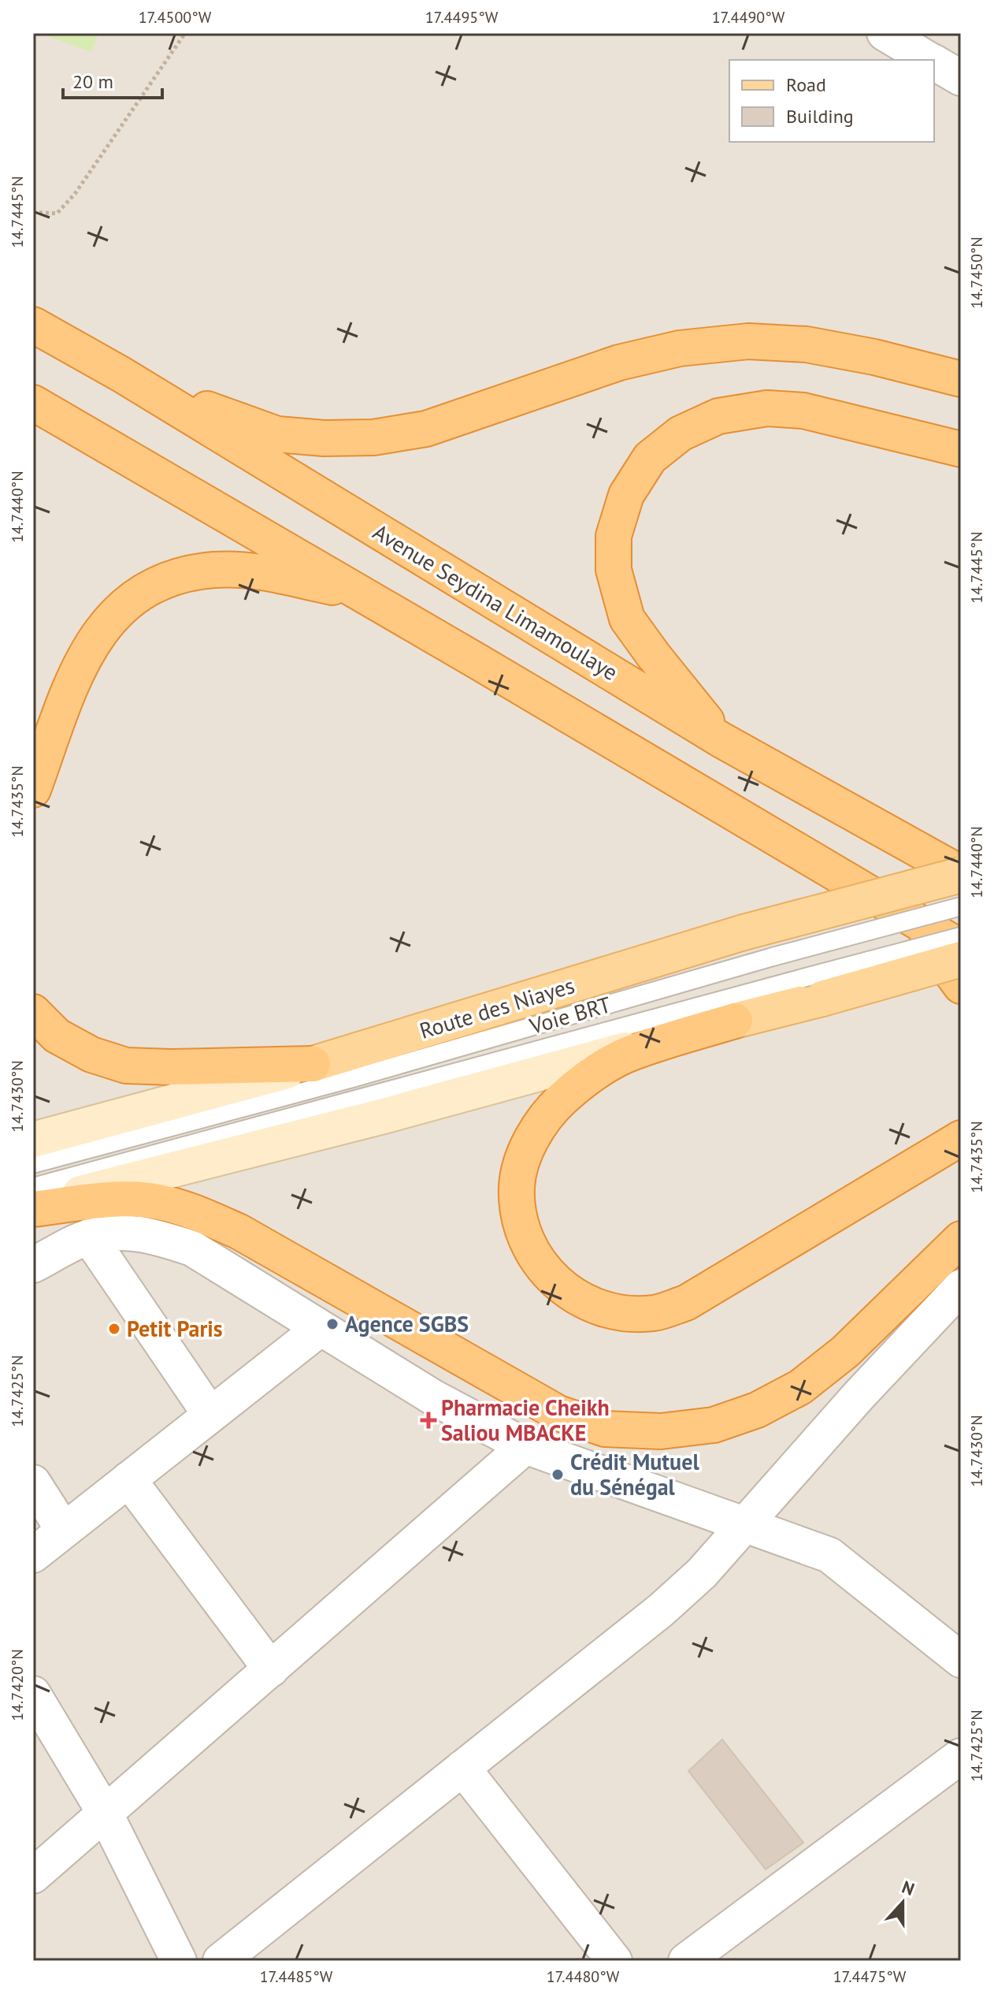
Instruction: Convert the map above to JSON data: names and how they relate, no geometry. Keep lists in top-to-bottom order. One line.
{"streets":{"highway":["Avenue Seydina Limamoulaye"],"main road":["Route des Niayes"],"lane":["Voie BRT"]},"crossings":[["Avenue Seydina Limamoulaye","Route des Niayes"]],"places":{"other":["Agence SGBS","Petit Paris","Crédit Mutuel du Sénégal"],"health":["Pharmacie Cheikh Saliou MBACKE"]},"legend":["Road","Building"],"scale_bar":"20 m","north":"top","coordinates":["17.4500°W","17.4495°W","17.4490°W","14.7445°N","14.7450°N","14.7440°N","14.7435°N","14.7430°N","14.7425°N","14.7420°N","17.4485°W","17.4480°W","17.4475°W"]}
